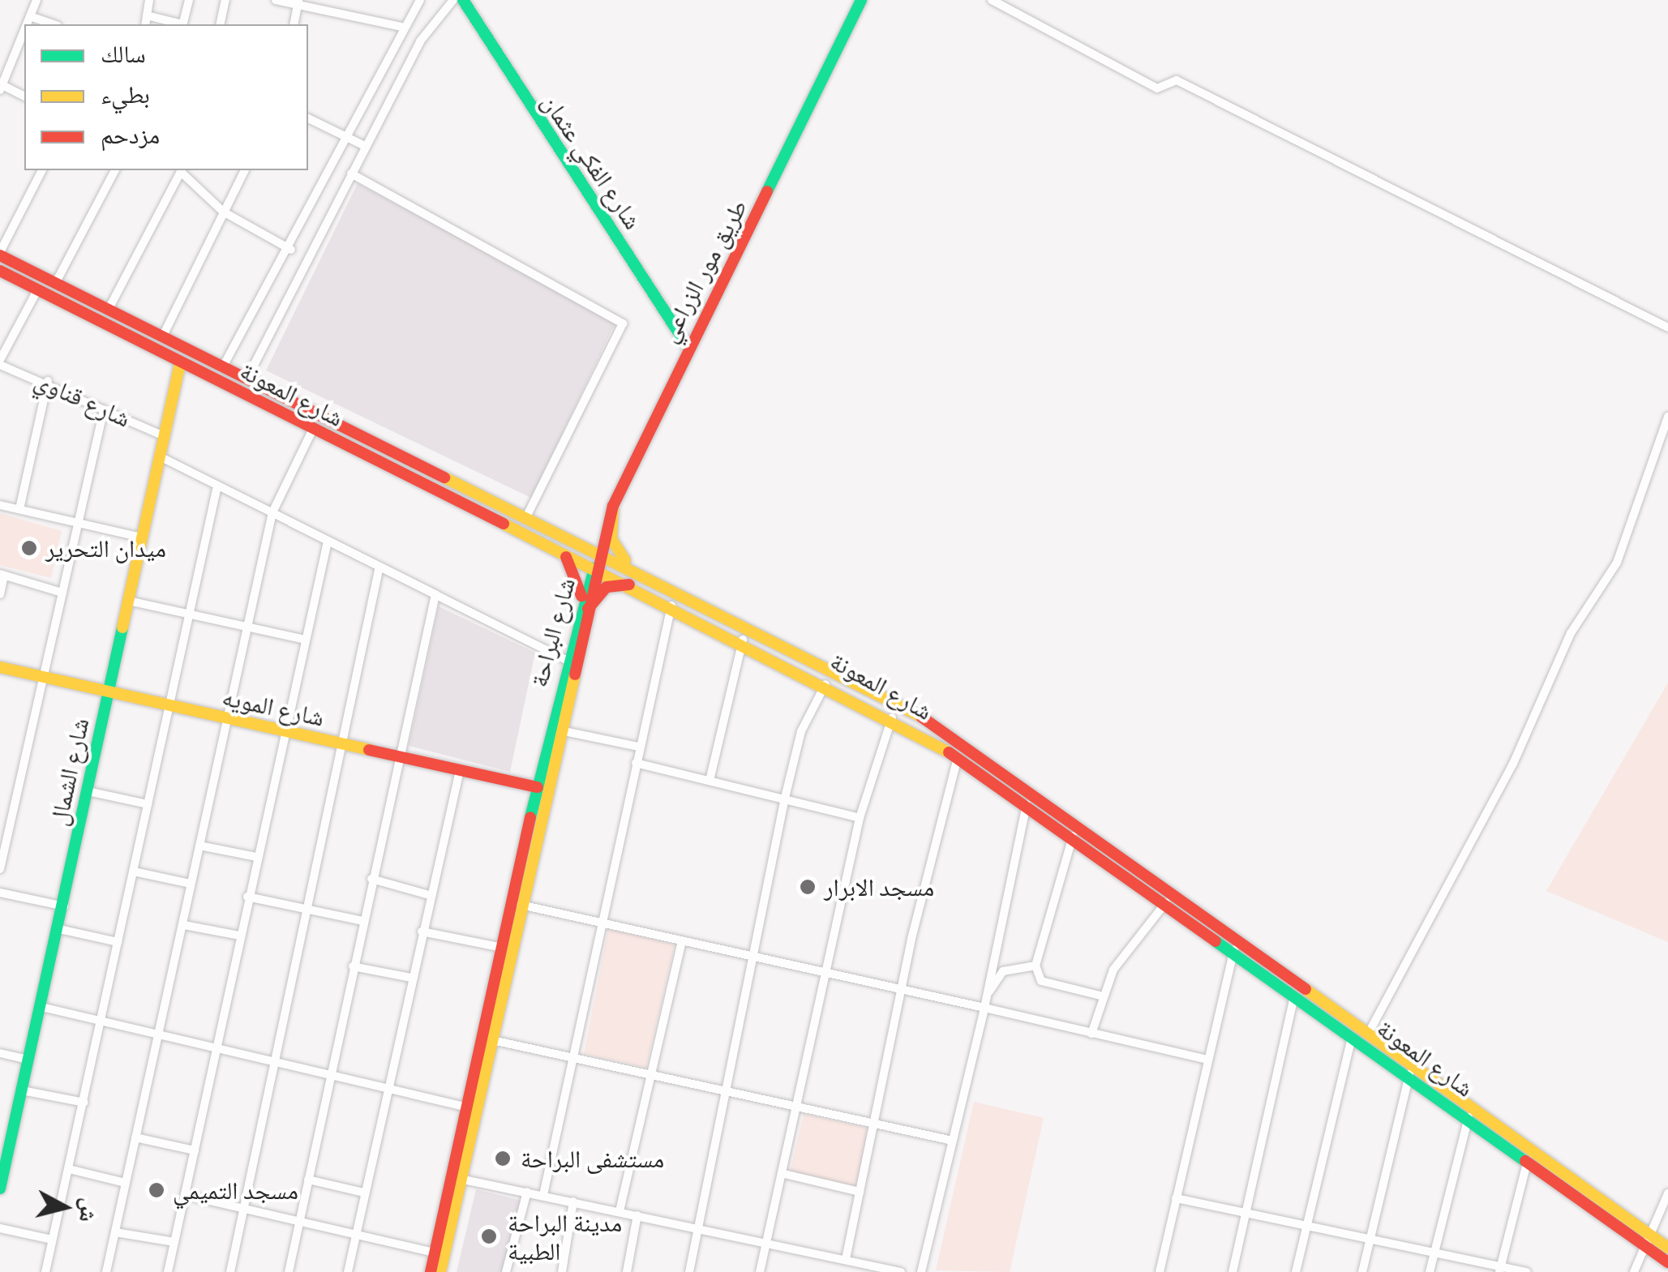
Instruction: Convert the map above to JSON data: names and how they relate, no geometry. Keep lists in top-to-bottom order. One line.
{"streets":{"main road":["شارع الفكي عثمان","طريق مور الزراعي","شارع المعونة","شارع البراحة","شارع المويه","شارع الشمال"],"street":["شارع قناوي"]},"crossings":[["شارع الفكي عثمان","طريق مور الزراعي"],["طريق مور الزراعي","شارع المعونة"],["طريق مور الزراعي","شارع البراحة"],["شارع المعونة","شارع البراحة"],["شارع المعونة","شارع الشمال"],["شارع قناوي","شارع الشمال"],["شارع البراحة","شارع المويه"],["شارع المويه","شارع الشمال"]],"places":["ميدان التحرير","مسجد الابرار","مستشفى البراحة","مسجد التميمي","مدينة البراحة الطبية"],"legend":["سالك","بطيء","مزدحم"],"north":"right"}
